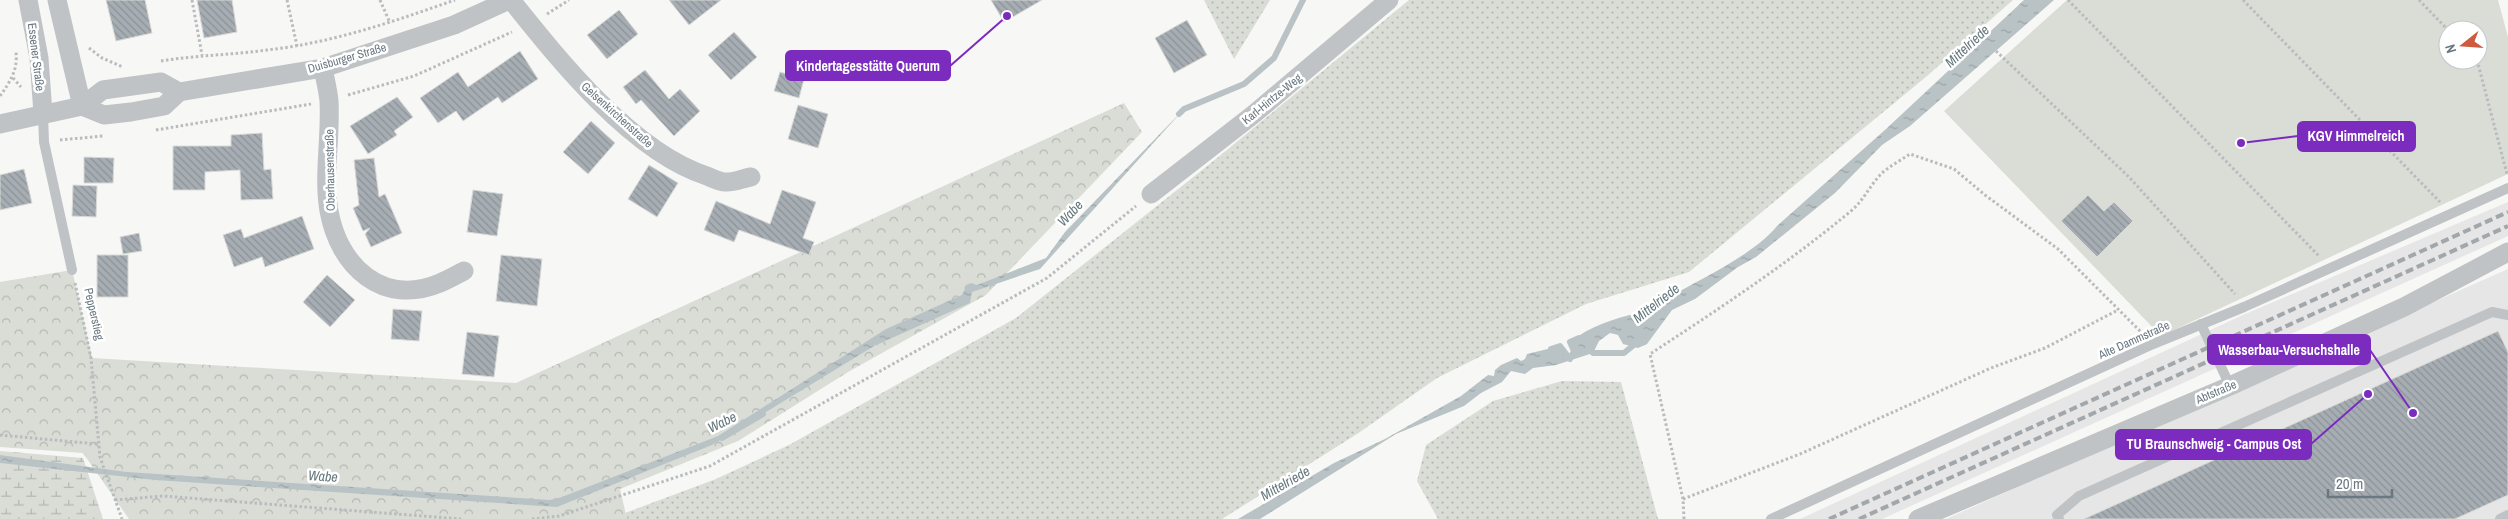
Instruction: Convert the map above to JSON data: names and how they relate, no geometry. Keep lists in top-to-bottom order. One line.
{"streets":{"street":["Essener Straße","Duisburger Straße","Karl-Hintze-Weg","Gelsenkirchenstraße","Oberhausenstraße","Abtstraße"],"lane":["Alte Dammstraße"],"path":["Pepperstieg"]},"crossings":[["Duisburger Straße","Gelsenkirchenstraße"],["Duisburger Straße","Oberhausenstraße"]],"water":["Mittelriede","Wabe"],"places":["Kindertagesstätte Querum","KGV Himmelreich","TU Braunschweig - Campus Ost","Wasserbau-Versuchshalle"],"scale_bar":"20 m","north":"left"}
